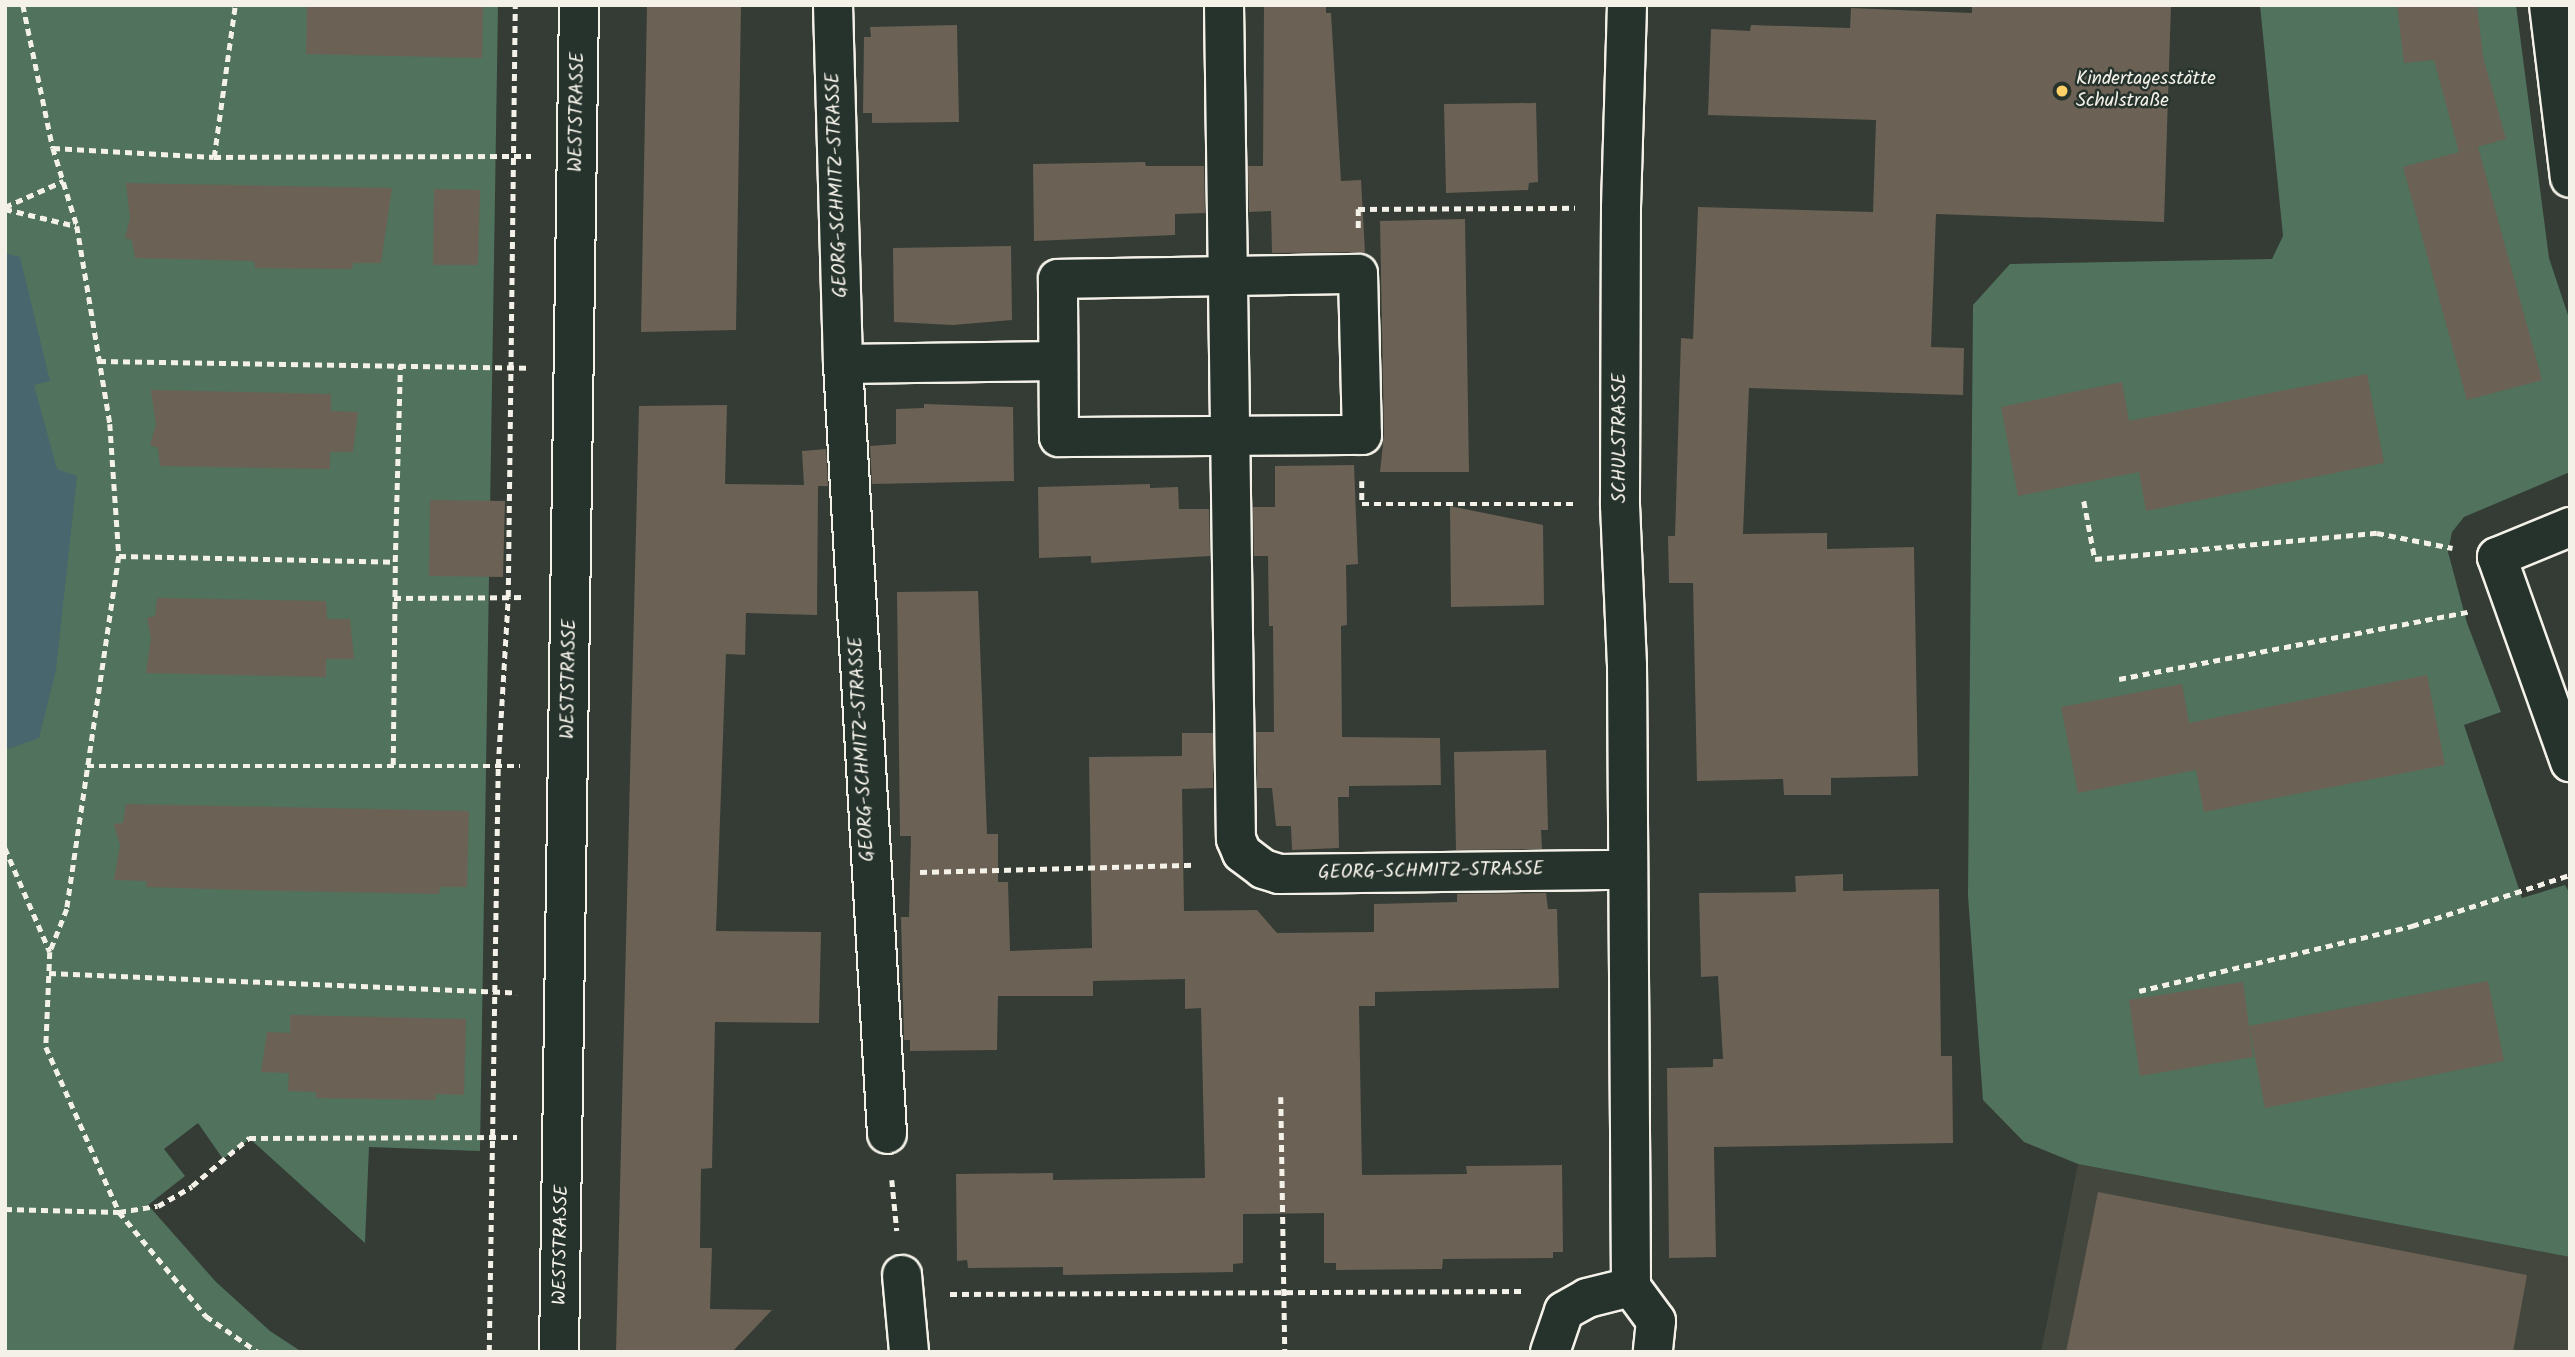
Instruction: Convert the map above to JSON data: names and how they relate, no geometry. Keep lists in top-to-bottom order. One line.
{"streets":{"street":["WESTSTRASSE","GEORG-SCHMITZ-STRASSE","SCHULSTRASSE"]},"crossings":[["GEORG-SCHMITZ-STRASSE","SCHULSTRASSE"]],"places":["Kindertagesstätte Schulstraße"]}
